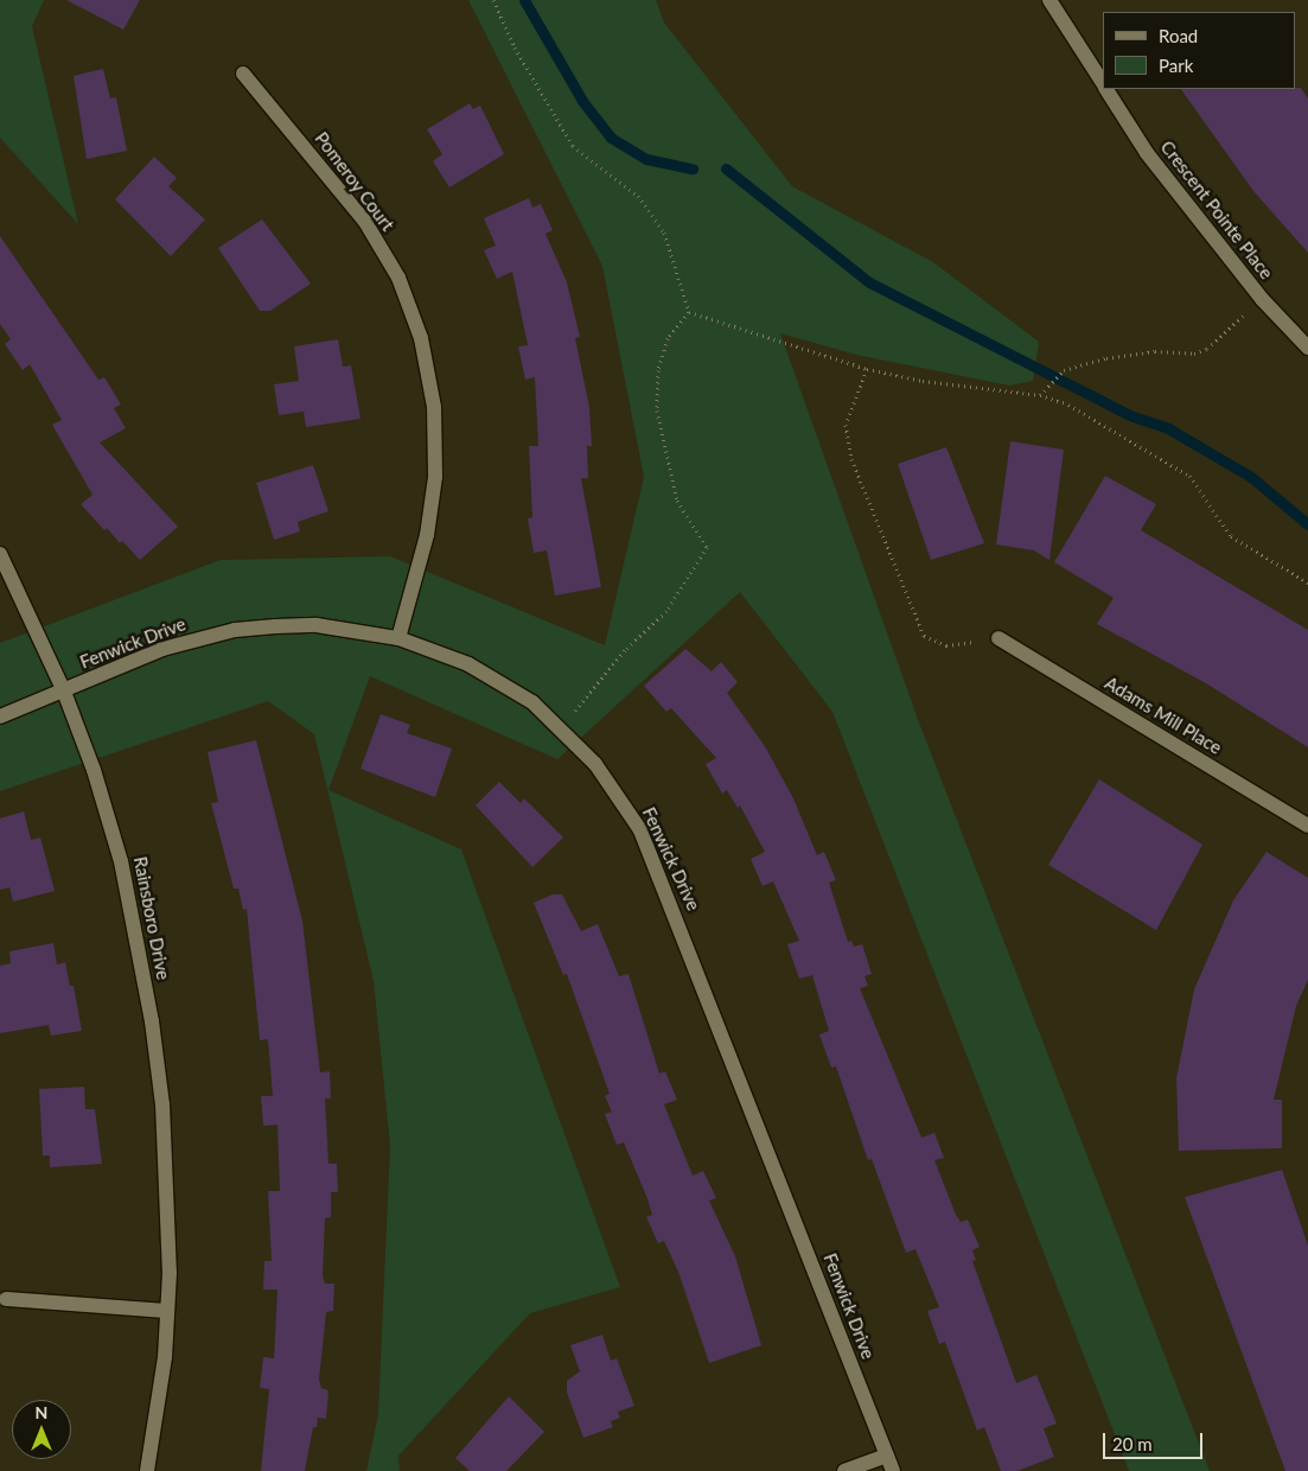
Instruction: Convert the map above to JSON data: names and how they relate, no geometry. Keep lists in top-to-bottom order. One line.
{"streets":{"street":["Pomeroy Court","Crescent Pointe Place","Fenwick Drive","Adams Mill Place","Rainsboro Drive"]},"crossings":[["Pomeroy Court","Fenwick Drive"],["Fenwick Drive","Rainsboro Drive"]],"legend":["Road","Park"],"scale_bar":"20 m","north":"top"}
